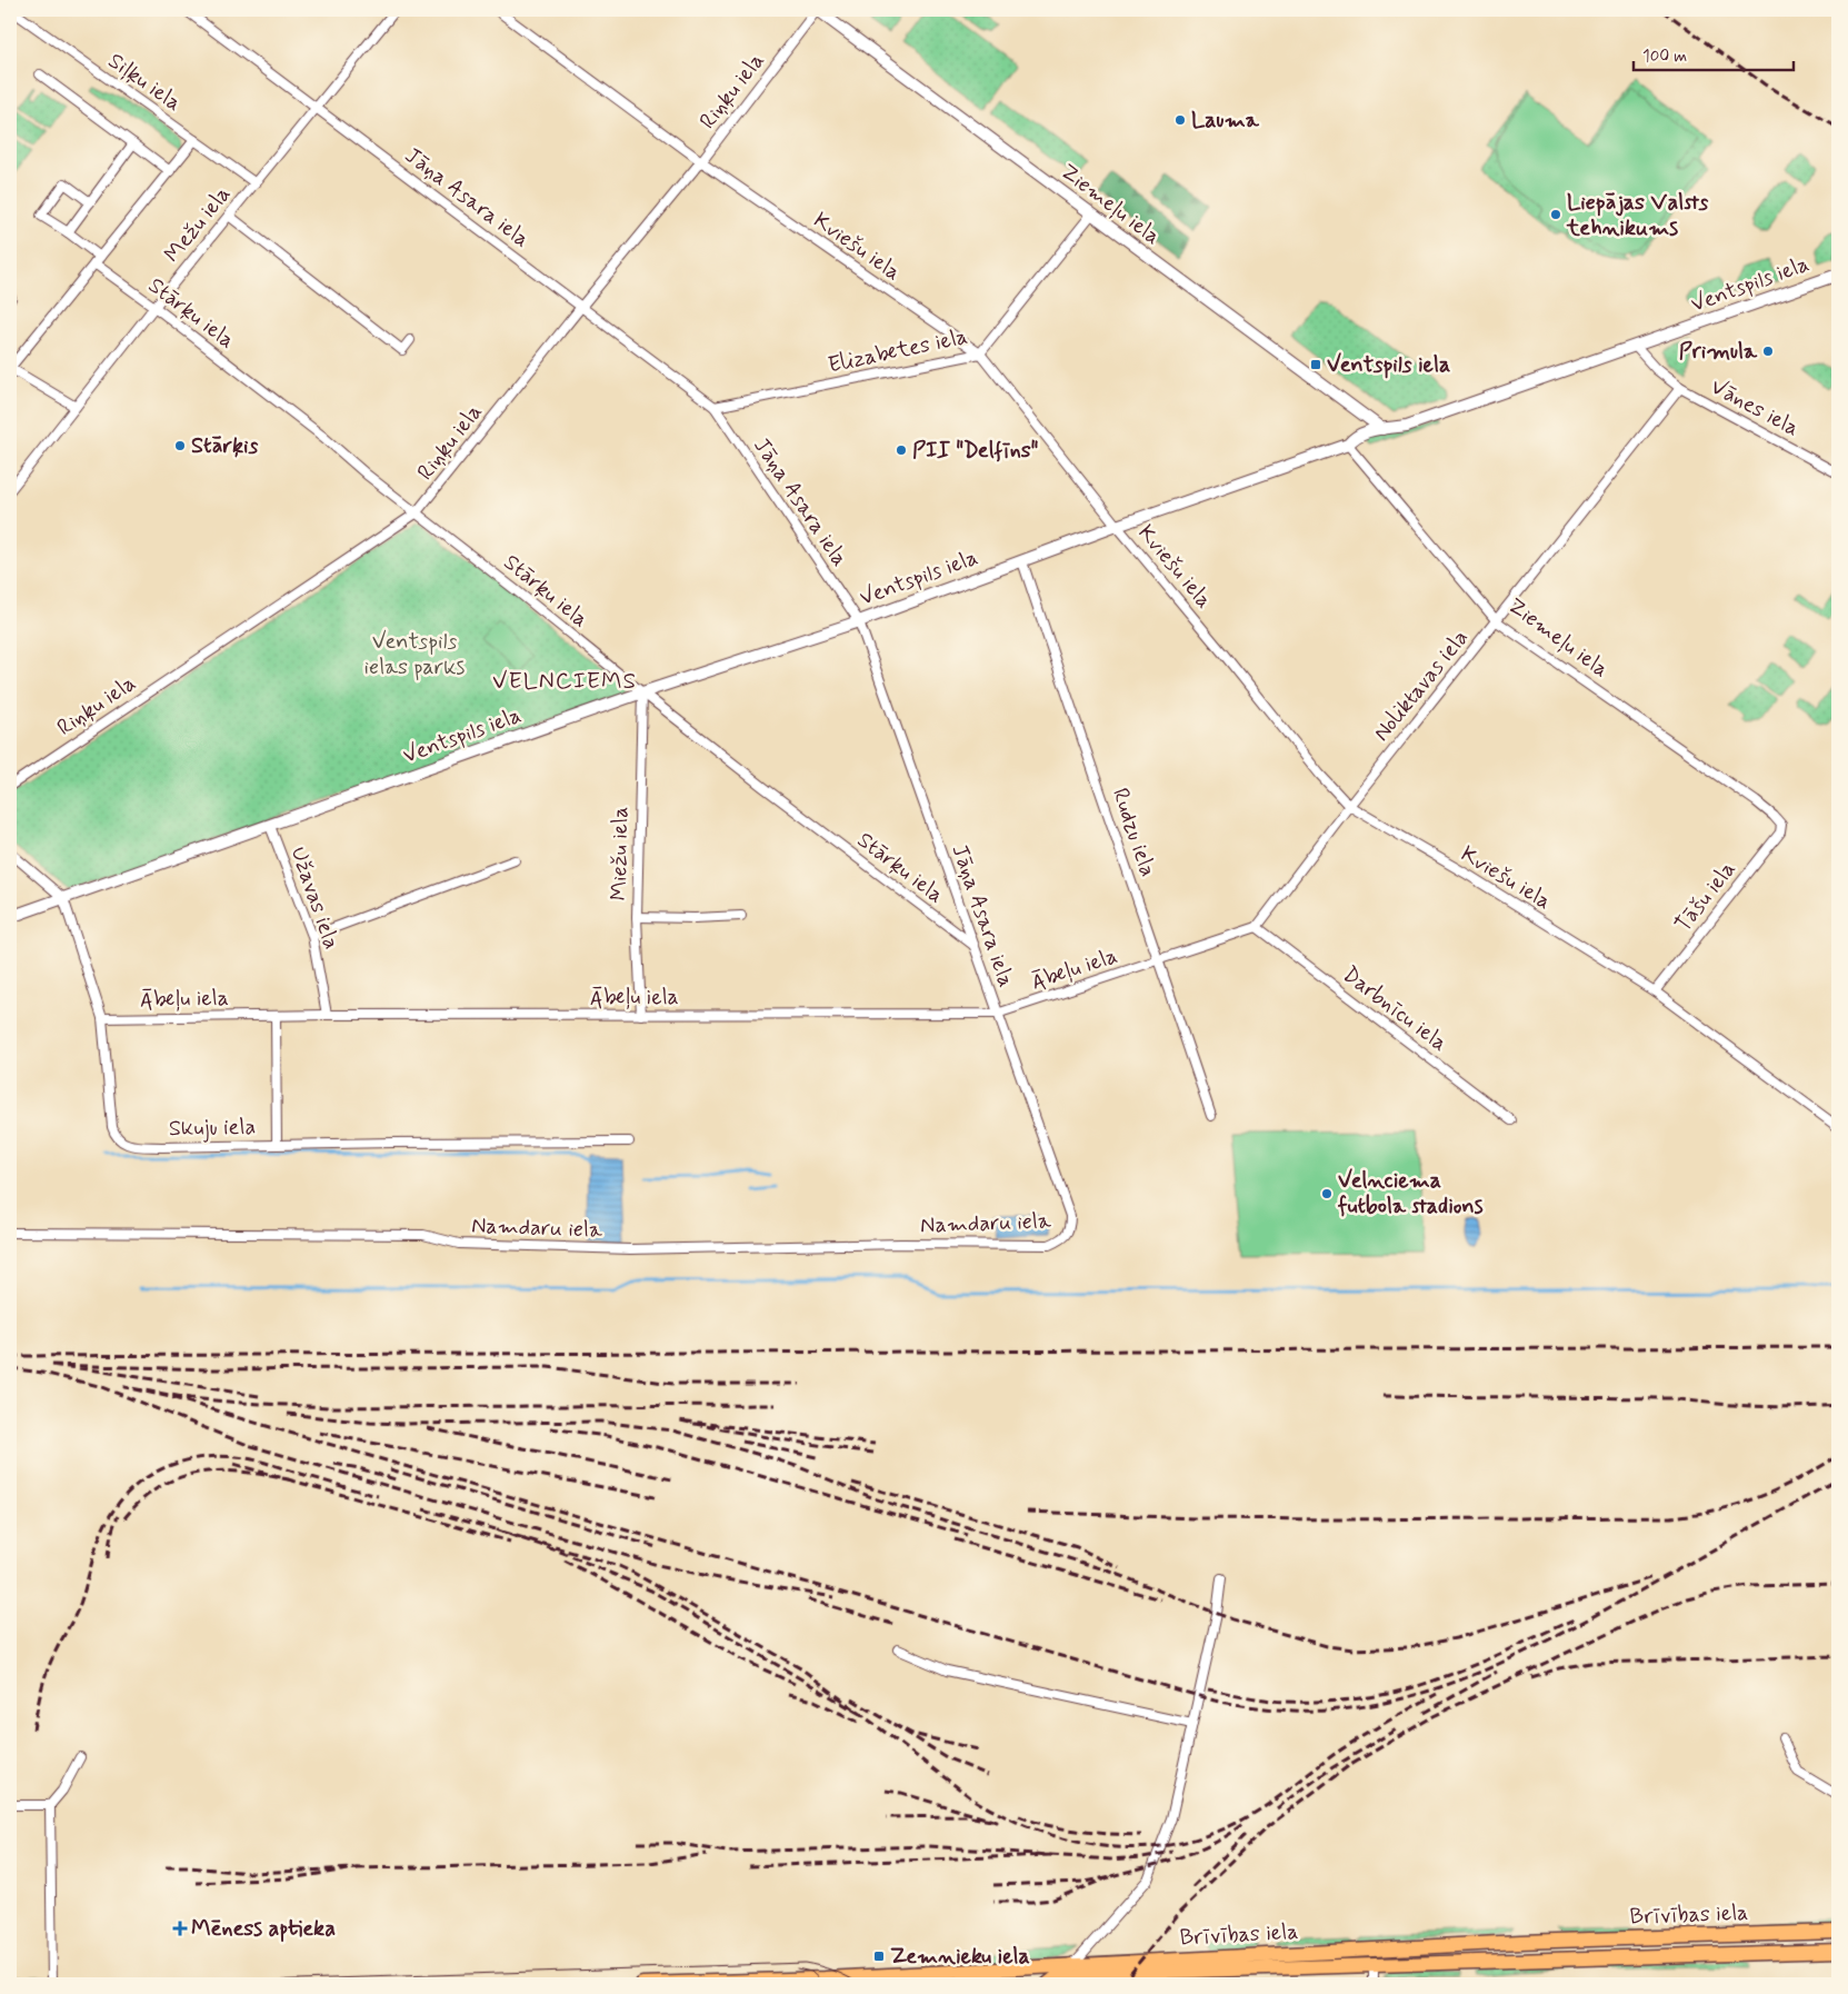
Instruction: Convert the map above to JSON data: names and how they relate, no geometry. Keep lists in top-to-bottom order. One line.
{"streets":{"highway":["Brīvības iela"],"street":["Siļķu iela","Riņķu iela","Jāņa Asara iela","Ziemeļu iela","Mežu iela","Kviešu iela","Ventspils iela","Stārķu iela","Elizabetes iela","Vānes iela","Noliktavas iela","Rudzu iela","Miežu iela","Tāšu iela","Užavas iela","Ābeļu iela","Darbnīcu iela","Skuju iela","Namdaru iela"]},"crossings":[["Siļķu iela","Mežu iela"],["Riņķu iela","Jāņa Asara iela"],["Riņķu iela","Ziemeļu iela"],["Riņķu iela","Kviešu iela"],["Riņķu iela","Stārķu iela"],["Jāņa Asara iela","Mežu iela"],["Jāņa Asara iela","Ventspils iela"],["Jāņa Asara iela","Stārķu iela"],["Jāņa Asara iela","Elizabetes iela"],["Jāņa Asara iela","Ābeļu iela"],["Jāņa Asara iela","Namdaru iela"],["Ziemeļu iela","Ventspils iela"],["Ziemeļu iela","Elizabetes iela"],["Ziemeļu iela","Noliktavas iela"],["Ziemeļu iela","Tāšu iela"],["Mežu iela","Stārķu iela"],["Kviešu iela","Ventspils iela"],["Kviešu iela","Elizabetes iela"],["Kviešu iela","Noliktavas iela"],["Kviešu iela","Tāšu iela"],["Ventspils iela","Stārķu iela"],["Ventspils iela","Vānes iela"],["Ventspils iela","Rudzu iela"],["Ventspils iela","Miežu iela"],["Ventspils iela","Užavas iela"],["Ventspils iela","Skuju iela"],["Stārķu iela","Miežu iela"],["Vānes iela","Noliktavas iela"],["Noliktavas iela","Darbnīcu iela"],["Rudzu iela","Ābeļu iela"],["Miežu iela","Ābeļu iela"],["Užavas iela","Ābeļu iela"],["Ābeļu iela","Skuju iela"]],"districts":["VELNCIEMS"],"parks":["Ventspils ielas parks"],"places":{"other":["Lauma","Liepājas Valsts tehnikums","Primula","Stārķis","PII \"Delfīns\"","Velnciema futbola stadions"],"transit":["Ventspils iela","Zemnieku iela"],"health":["Mēness aptieka"]},"scale_bar":"100 m"}
